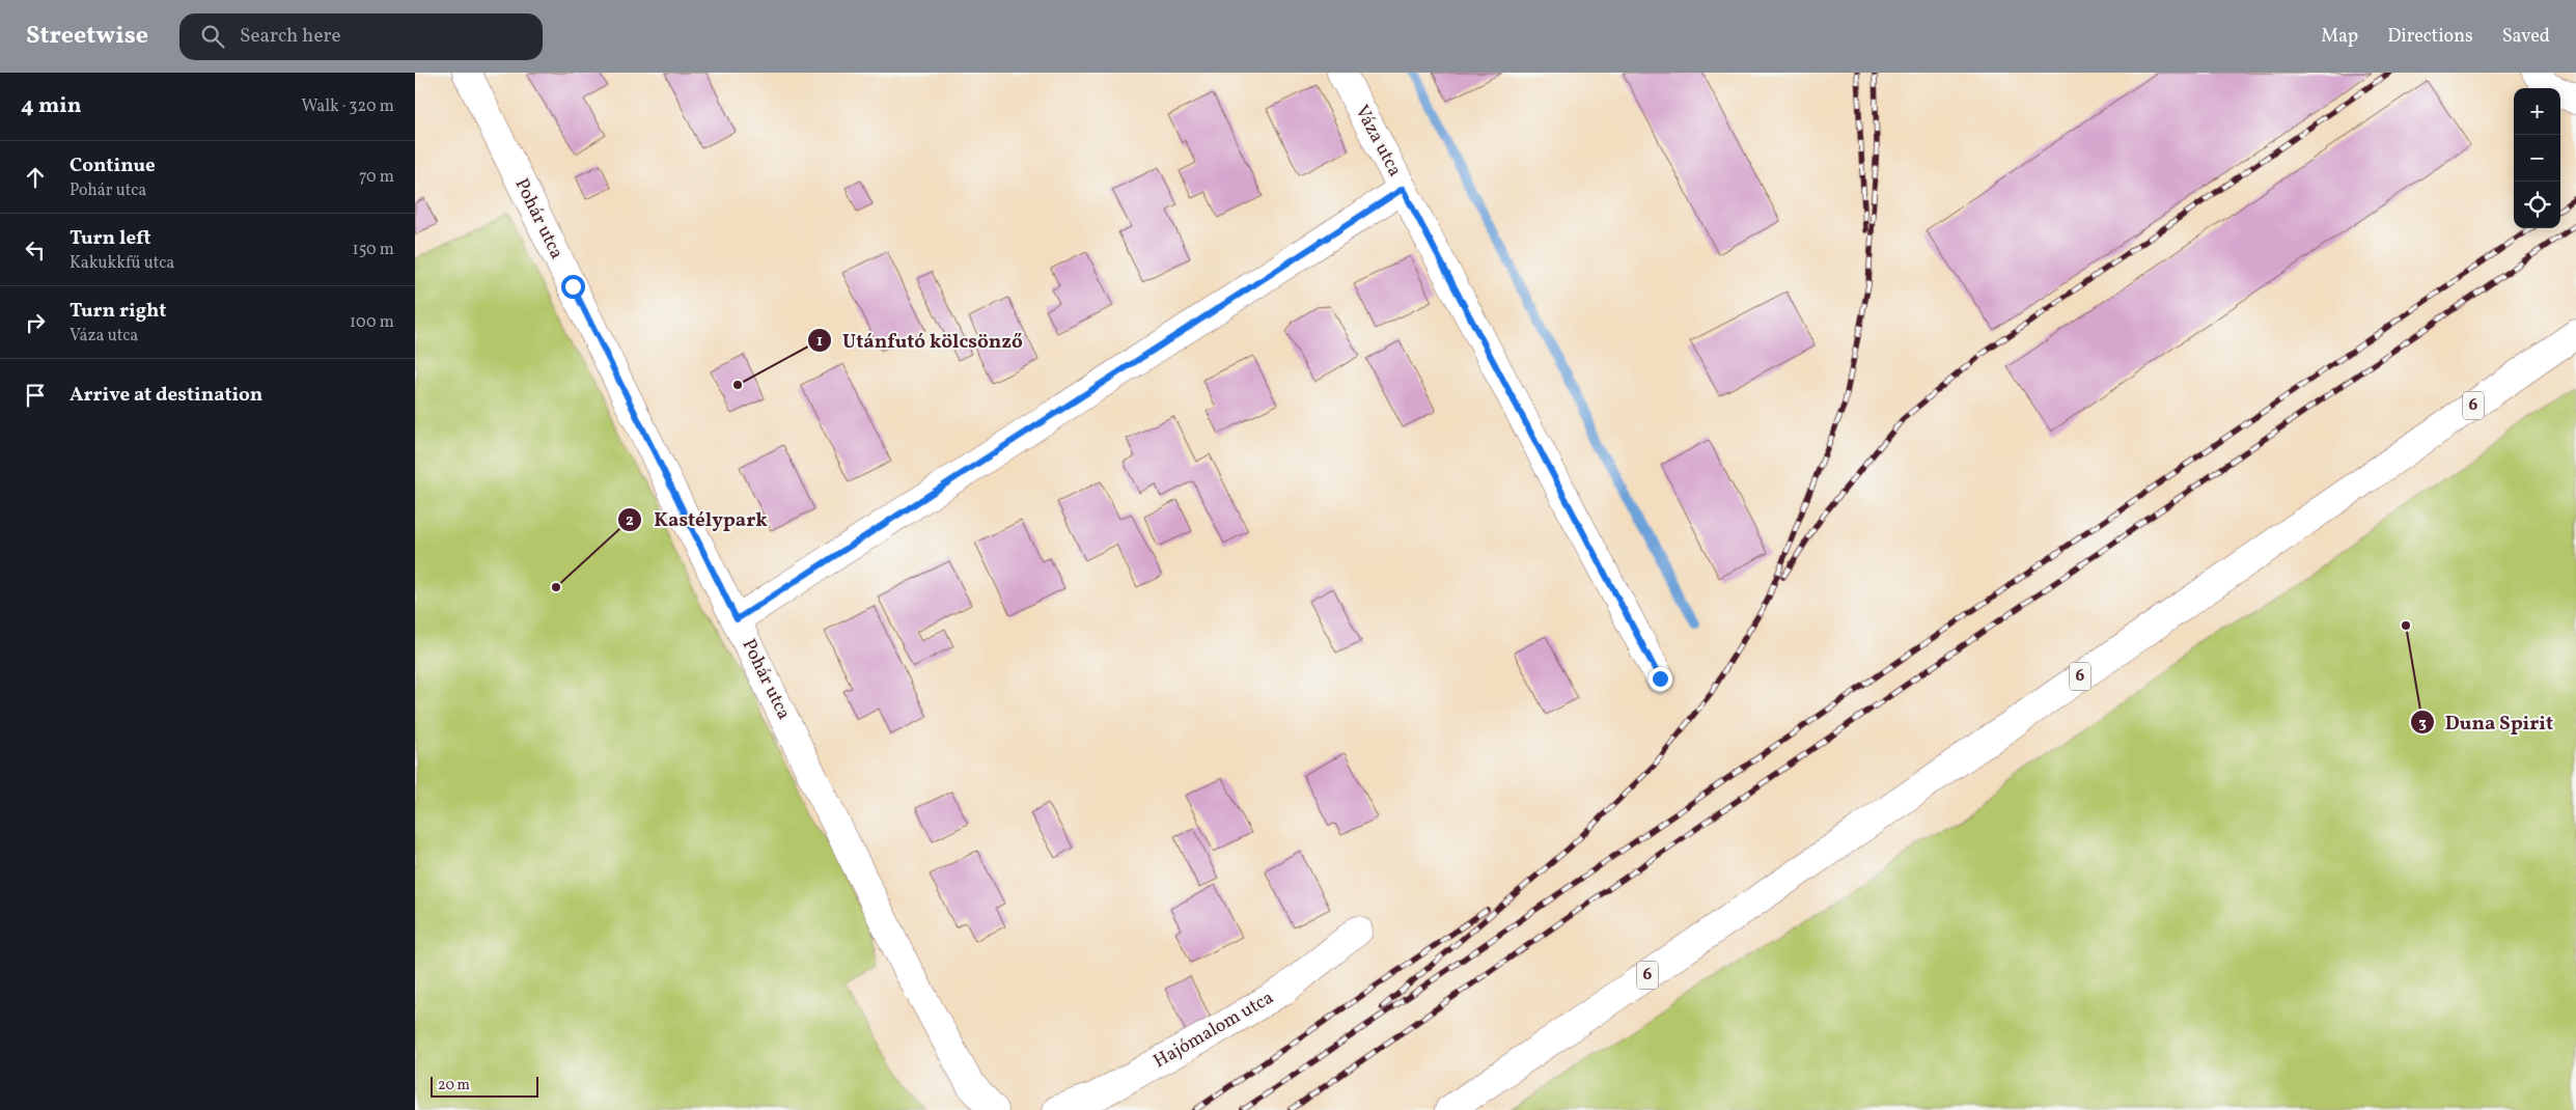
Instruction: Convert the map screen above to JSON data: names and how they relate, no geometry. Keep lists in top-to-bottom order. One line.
{"streets":{"street":["Váza utca","Pohár utca","6","Hajómalom utca"]},"places":["Utánfutó kölcsönző","Kastélypark","Duna Spirit"],"scale_bar":"20 m","page":{"header":"Streetwise","search":"Search here","nav":["Map","Directions","Saved"],"heading":["4 min","Walk · 320 m"],"map_buttons":["+","−"],"list":[["Continue","Pohár utca","70 m"],["Turn left","Kakukkfű utca","150 m"],["Turn right","Váza utca","100 m"],"Arrive at destination"],"scale":"20 m"}}
